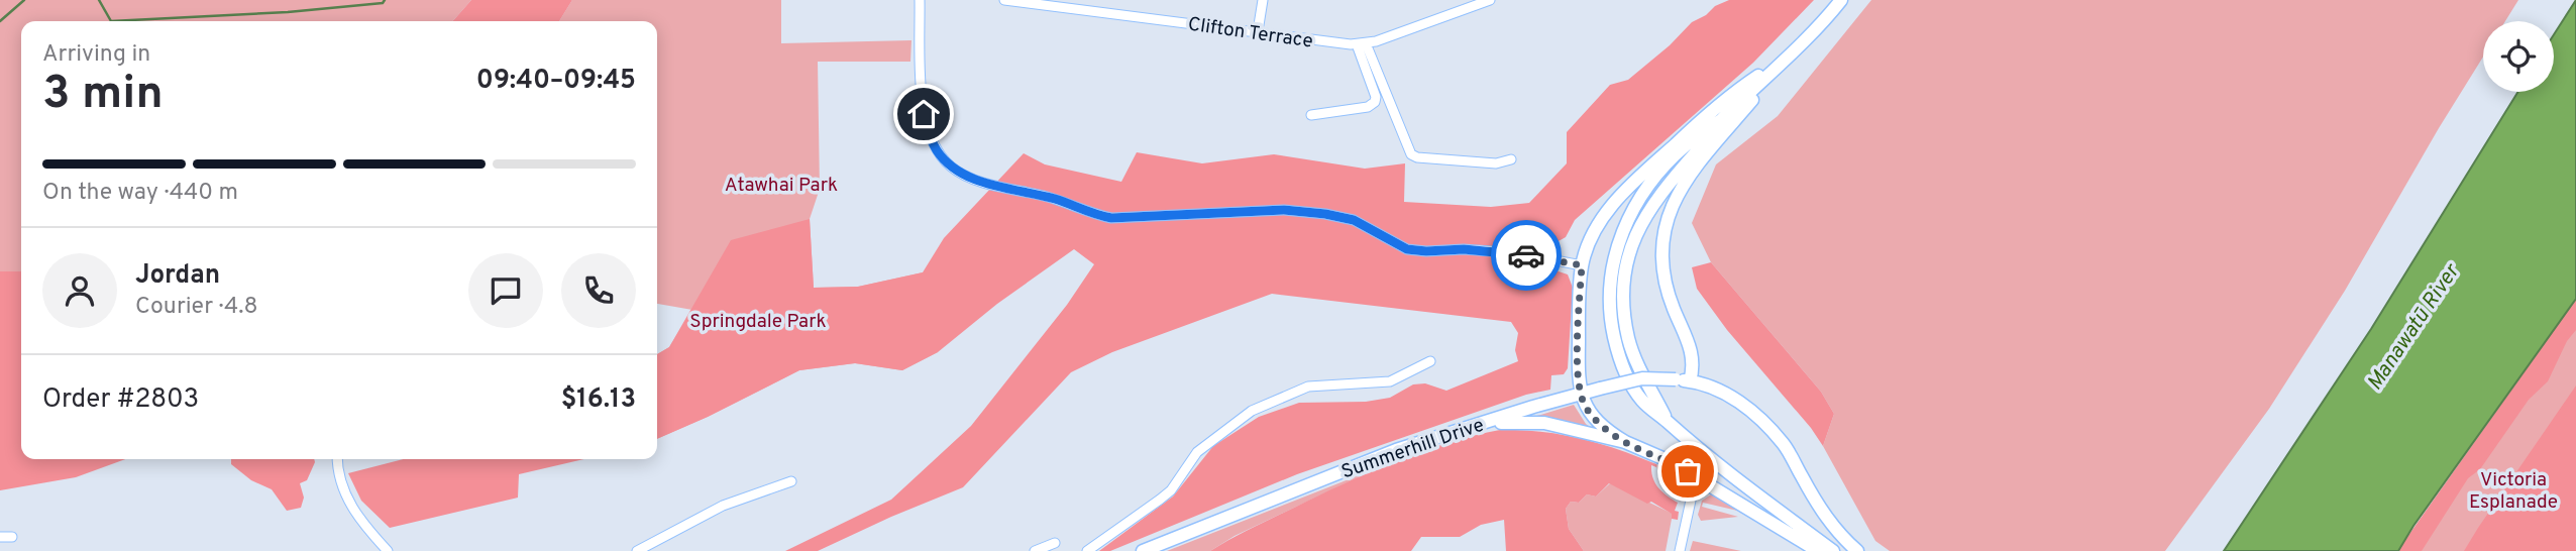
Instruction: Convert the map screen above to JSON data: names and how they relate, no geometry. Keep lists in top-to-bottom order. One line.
{"streets":{"main road":["Summerhill Drive"],"street":["Clifton Terrace"]},"water":["Manawatū River"],"parks":["Atawhai Park","Springdale Park","Victoria Esplanade"],"page":{"heading":["3 min","Arriving in","09:40–09:45"],"panel":["Jordan","Courier · 4.8","Order #2803","$16.13"],"bar":"On the way · 440 m"}}
